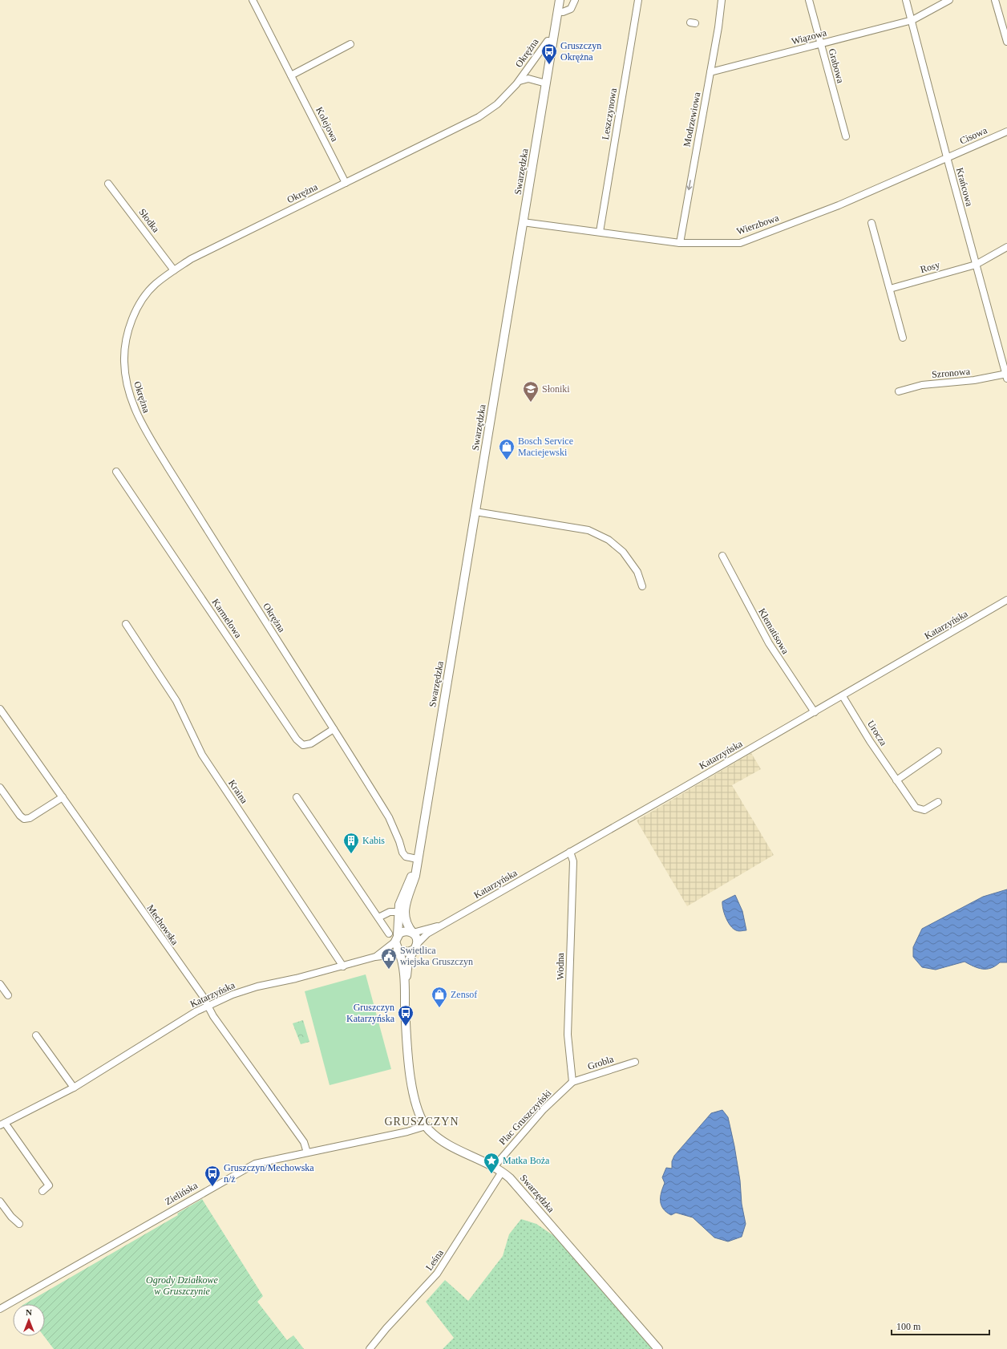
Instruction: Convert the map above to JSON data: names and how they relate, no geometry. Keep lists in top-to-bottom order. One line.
{"streets":{"street":["Wiązowa","Okrężna","Grabowa","Leszczynowa","Modrzewiowa","Kolejowa","Cisowa","Swarzędzka","Krańcowa","Słodka","Wierzbowa","Rosy","Szronowa","Karmelowa","Katarzyńska","Klematisowa","Urocza","Kraina","Mechowska","Wodna","Grobla","Plac Gruszczyński","Zielińska","Leśna"]},"crossings":[["Wiązowa","Grabowa"],["Wiązowa","Modrzewiowa"],["Wiązowa","Krańcowa"],["Okrężna","Kolejowa"],["Okrężna","Swarzędzka"],["Okrężna","Słodka"],["Okrężna","Karmelowa"],["Leszczynowa","Wierzbowa"],["Modrzewiowa","Wierzbowa"],["Cisowa","Krańcowa"],["Cisowa","Wierzbowa"],["Swarzędzka","Wierzbowa"],["Swarzędzka","Katarzyńska"],["Swarzędzka","Plac Gruszczyński"],["Swarzędzka","Zielińska"],["Swarzędzka","Leśna"],["Krańcowa","Wierzbowa"],["Krańcowa","Rosy"],["Krańcowa","Szronowa"],["Katarzyńska","Klematisowa"],["Katarzyńska","Urocza"],["Katarzyńska","Kraina"],["Katarzyńska","Mechowska"],["Katarzyńska","Wodna"],["Mechowska","Zielińska"],["Wodna","Grobla"],["Wodna","Plac Gruszczyński"],["Grobla","Plac Gruszczyński"]],"one_way":["Modrzewiowa"],"districts":["GRUSZCZYN"],"parks":["Ogrody Działkowe w Gruszczynie"],"places":{"bus stop":["Gruszczyn Okrężna","Gruszczyn Katarzyńska","Gruszczyn/Mechowska n/ż"],"school or university":["Słoniki"],"shop":["Bosch Service Maciejewski","Zensof"],"building":["Kabis"],"public building":["Swietlica wiejska Gruszczyn"],"place":["Matka Boża"]},"scale_bar":"100 m","north":"top"}
